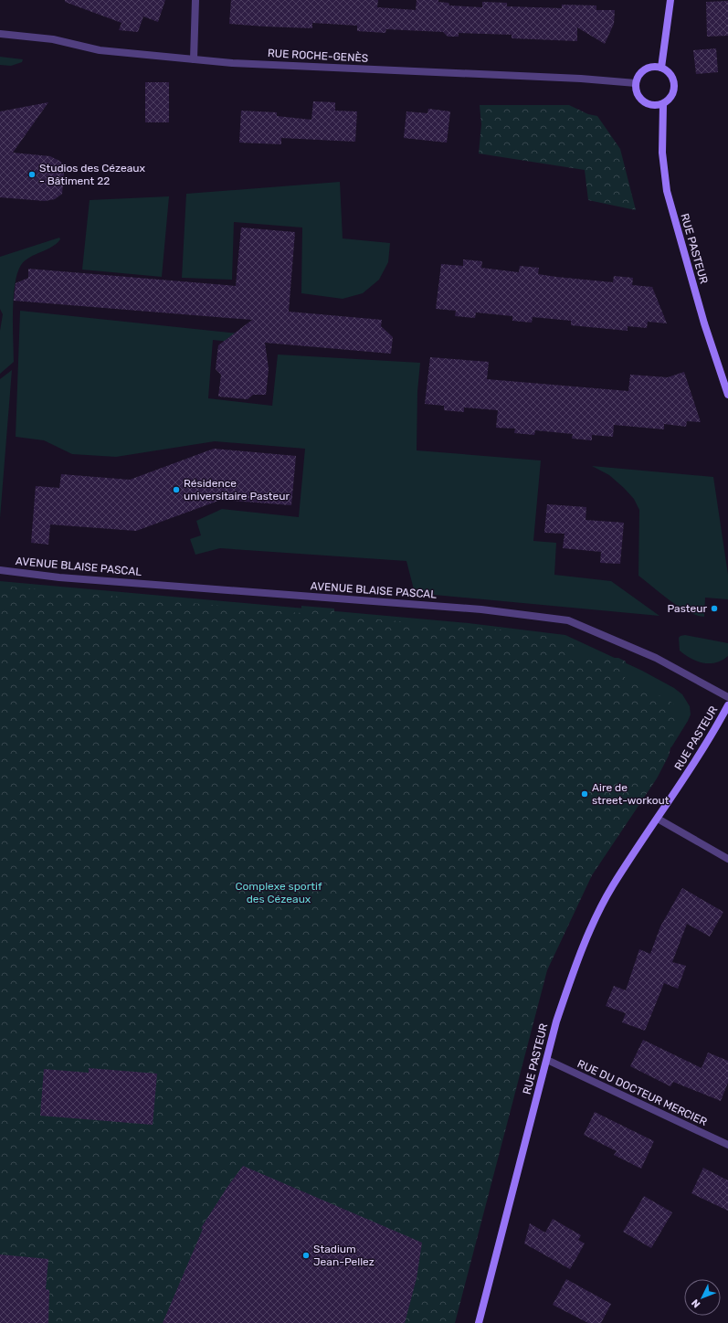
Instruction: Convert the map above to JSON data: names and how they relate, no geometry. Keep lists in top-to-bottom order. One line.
{"streets":{"main road":["RUE PASTEUR"],"street":["RUE ROCHE-GENÈS","AVENUE BLAISE PASCAL","RUE DU DOCTEUR MERCIER"]},"crossings":[["RUE ROCHE-GENÈS","RUE PASTEUR"],["RUE PASTEUR","RUE DU DOCTEUR MERCIER"]],"parks":["Complexe sportif des Cézeaux"],"places":["Studios des Cézeaux - Bâtiment 22","Résidence universitaire Pasteur","Pasteur","Aire de street-workout","Stadium Jean-Pellez"],"north":"bottom left"}
